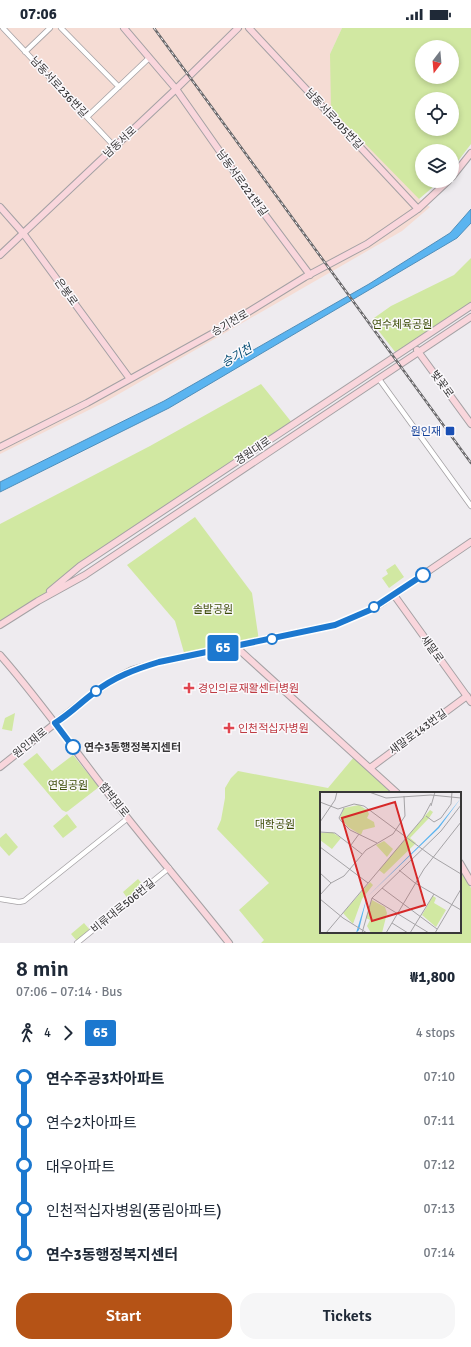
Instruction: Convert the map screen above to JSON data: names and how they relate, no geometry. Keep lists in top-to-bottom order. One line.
{"streets":{"main road":["남동서로205번길","남동서로","남동서로221번길","은봉로","승기천로","벚꽃로","경원대로","새말로","새말로143번길","원인재로","함박뫼로"],"street":["남동서로236번길","비류대로506번길"]},"crossings":[["남동서로236번길","남동서로"],["남동서로205번길","승기천로"],["남동서로","남동서로221번길"],["남동서로","은봉로"],["남동서로221번길","승기천로"],["은봉로","승기천로"],["벚꽃로","경원대로"],["새말로","새말로143번길"],["새말로","원인재로"],["원인재로","함박뫼로"],["함박뫼로","비류대로506번길"]],"water":["승기천"],"parks":["연수체육공원","솔밭공원","연일공원","대학공원"],"places":{"transit":["원인재"],"health":["경인의료재활센터병원","인천적십자병원"],"other":["연수3동행정복지센터"]},"lines":["bus line 65"],"north":"bottom","page":{"status":"07:06","on_map":"65","heading":["8 min","07:06 – 07:14 · Bus","₩1,800"],"legs":["4","65","4 stops"],"list":[{"name":"연수주공3차아파트","value":"07:10"},{"name":"연수2차아파트","value":"07:11"},{"name":"대우아파트","value":"07:12"},{"name":"인천적십자병원(풍림아파트)","value":"07:13"},{"name":"연수3동행정복지센터","value":"07:14"}],"buttons":["Start","Tickets"]}}
